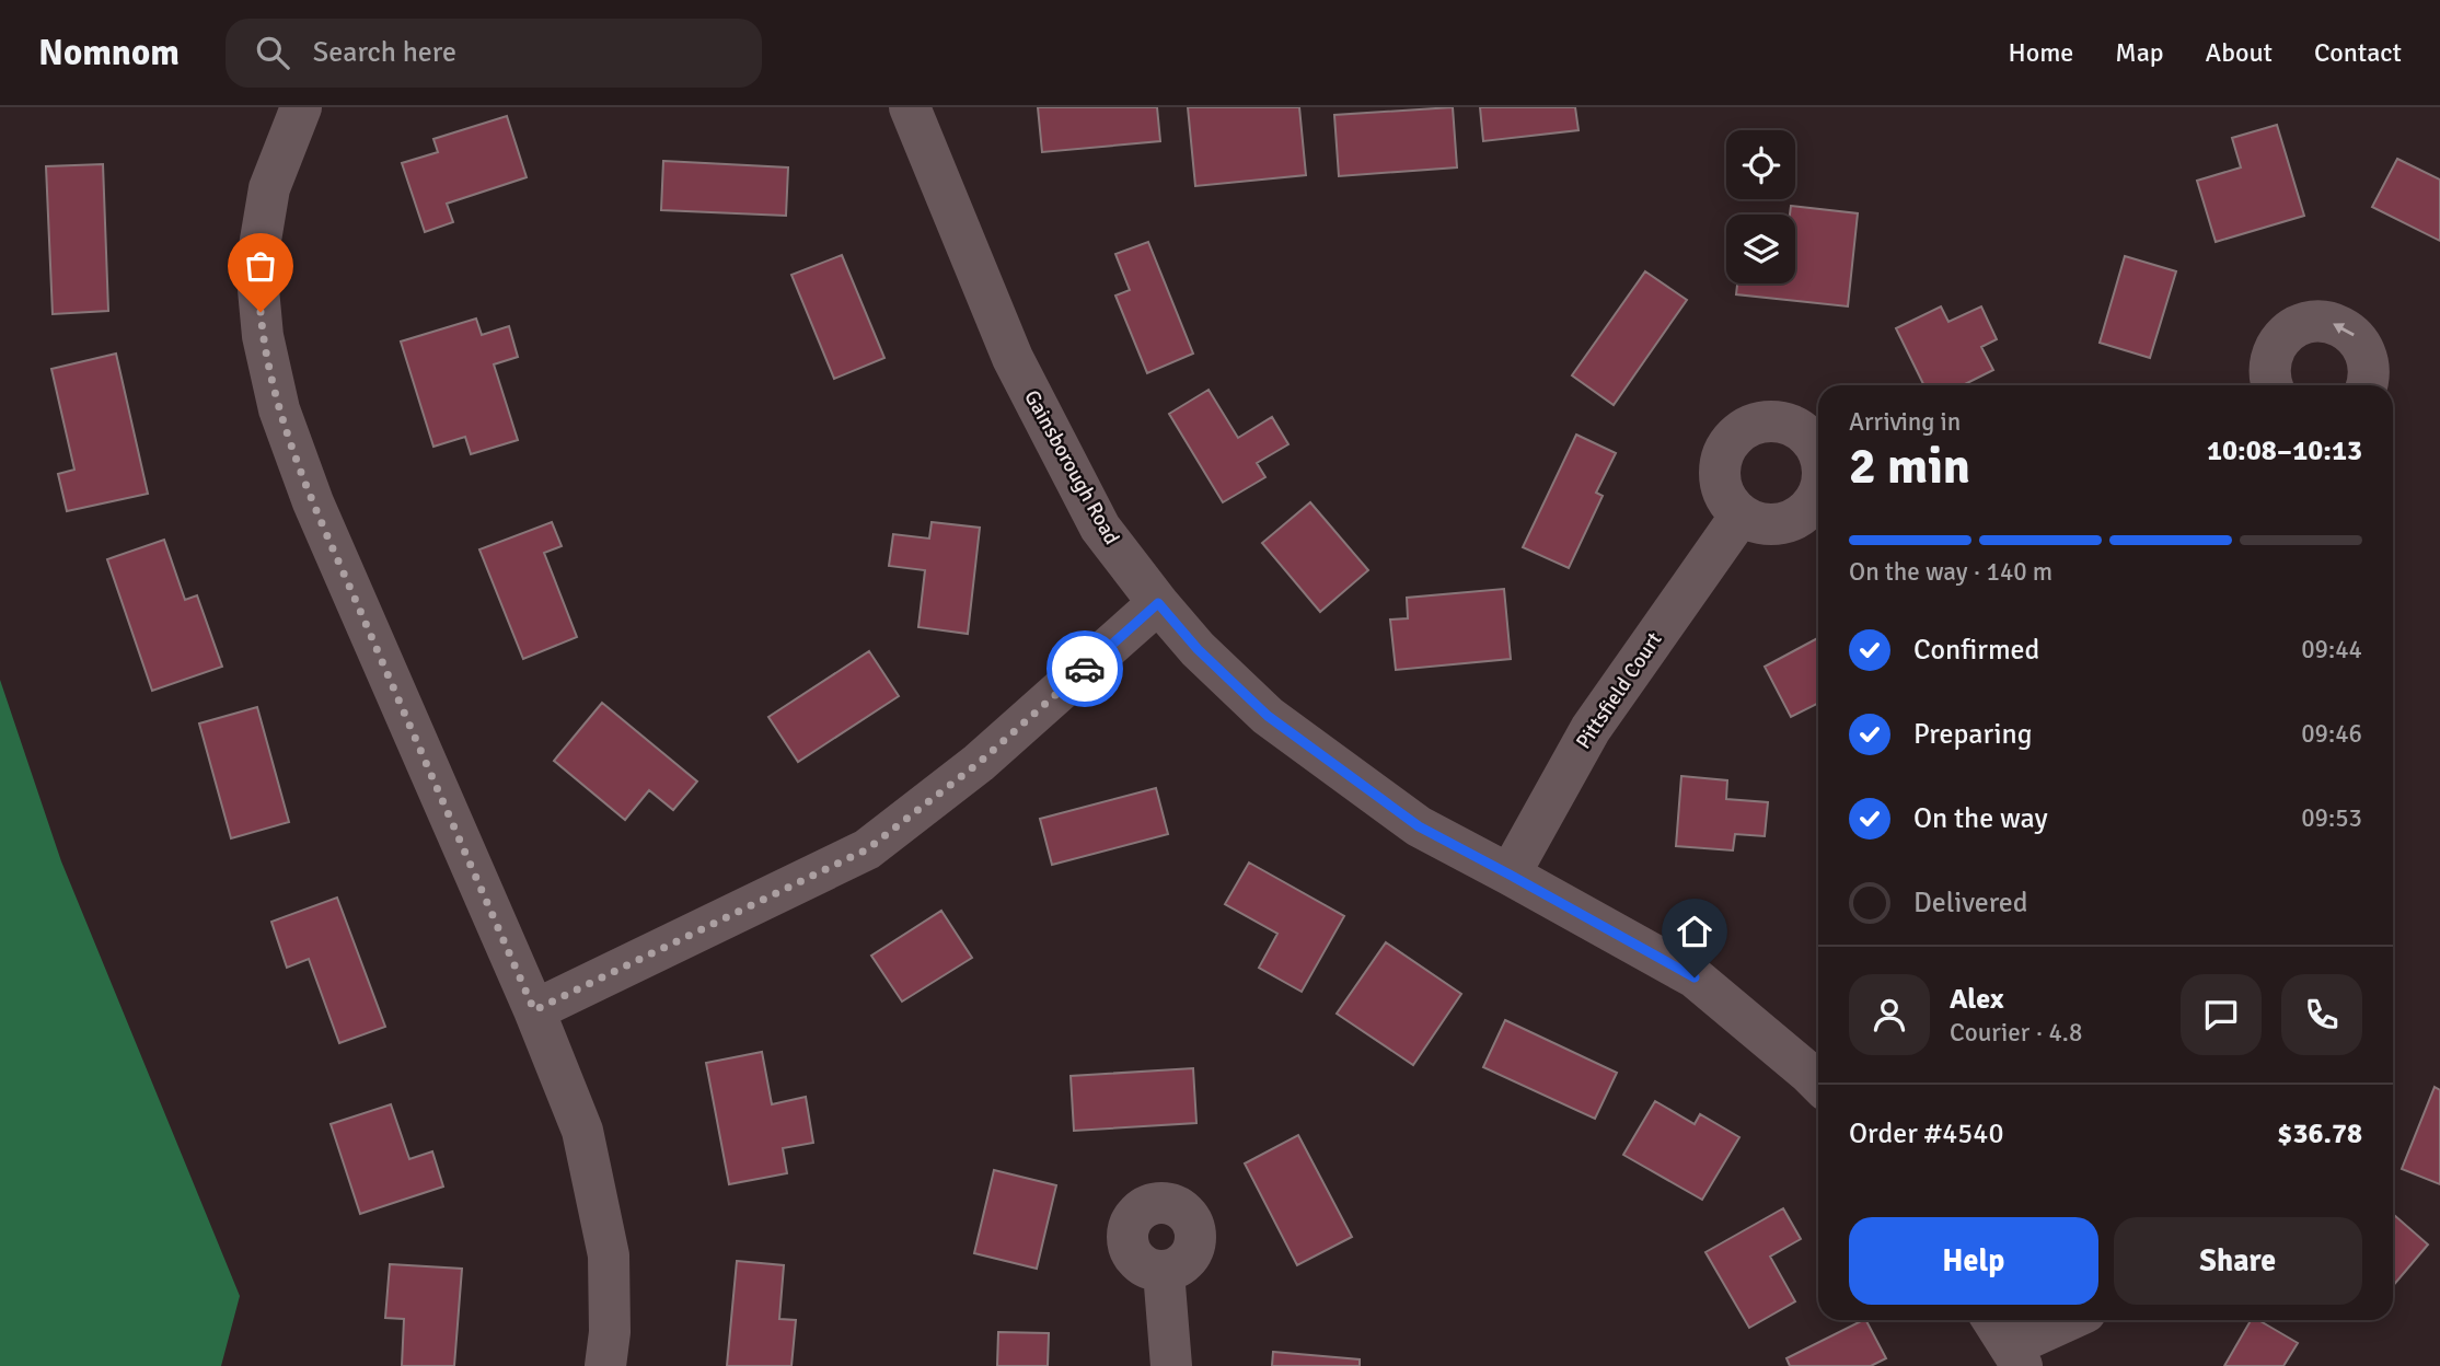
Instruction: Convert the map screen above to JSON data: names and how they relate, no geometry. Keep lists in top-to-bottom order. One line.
{"streets":{"street":["Gainsborough Road","Pittsfield Court"]},"crossings":[["Gainsborough Road","Pittsfield Court"]],"page":{"header":"Nomnom","search":"Search here","nav":["Home","Map","About","Contact"],"heading":["2 min","Arriving in","10:08–10:13"],"panel":["Alex","Courier · 4.8","Order #4540","$36.78"],"bar":"On the way · 140 m","list":[["Confirmed","09:44"],["Preparing","09:46"],["On the way","09:53"],"Delivered"],"buttons":["Help","Share"]}}
